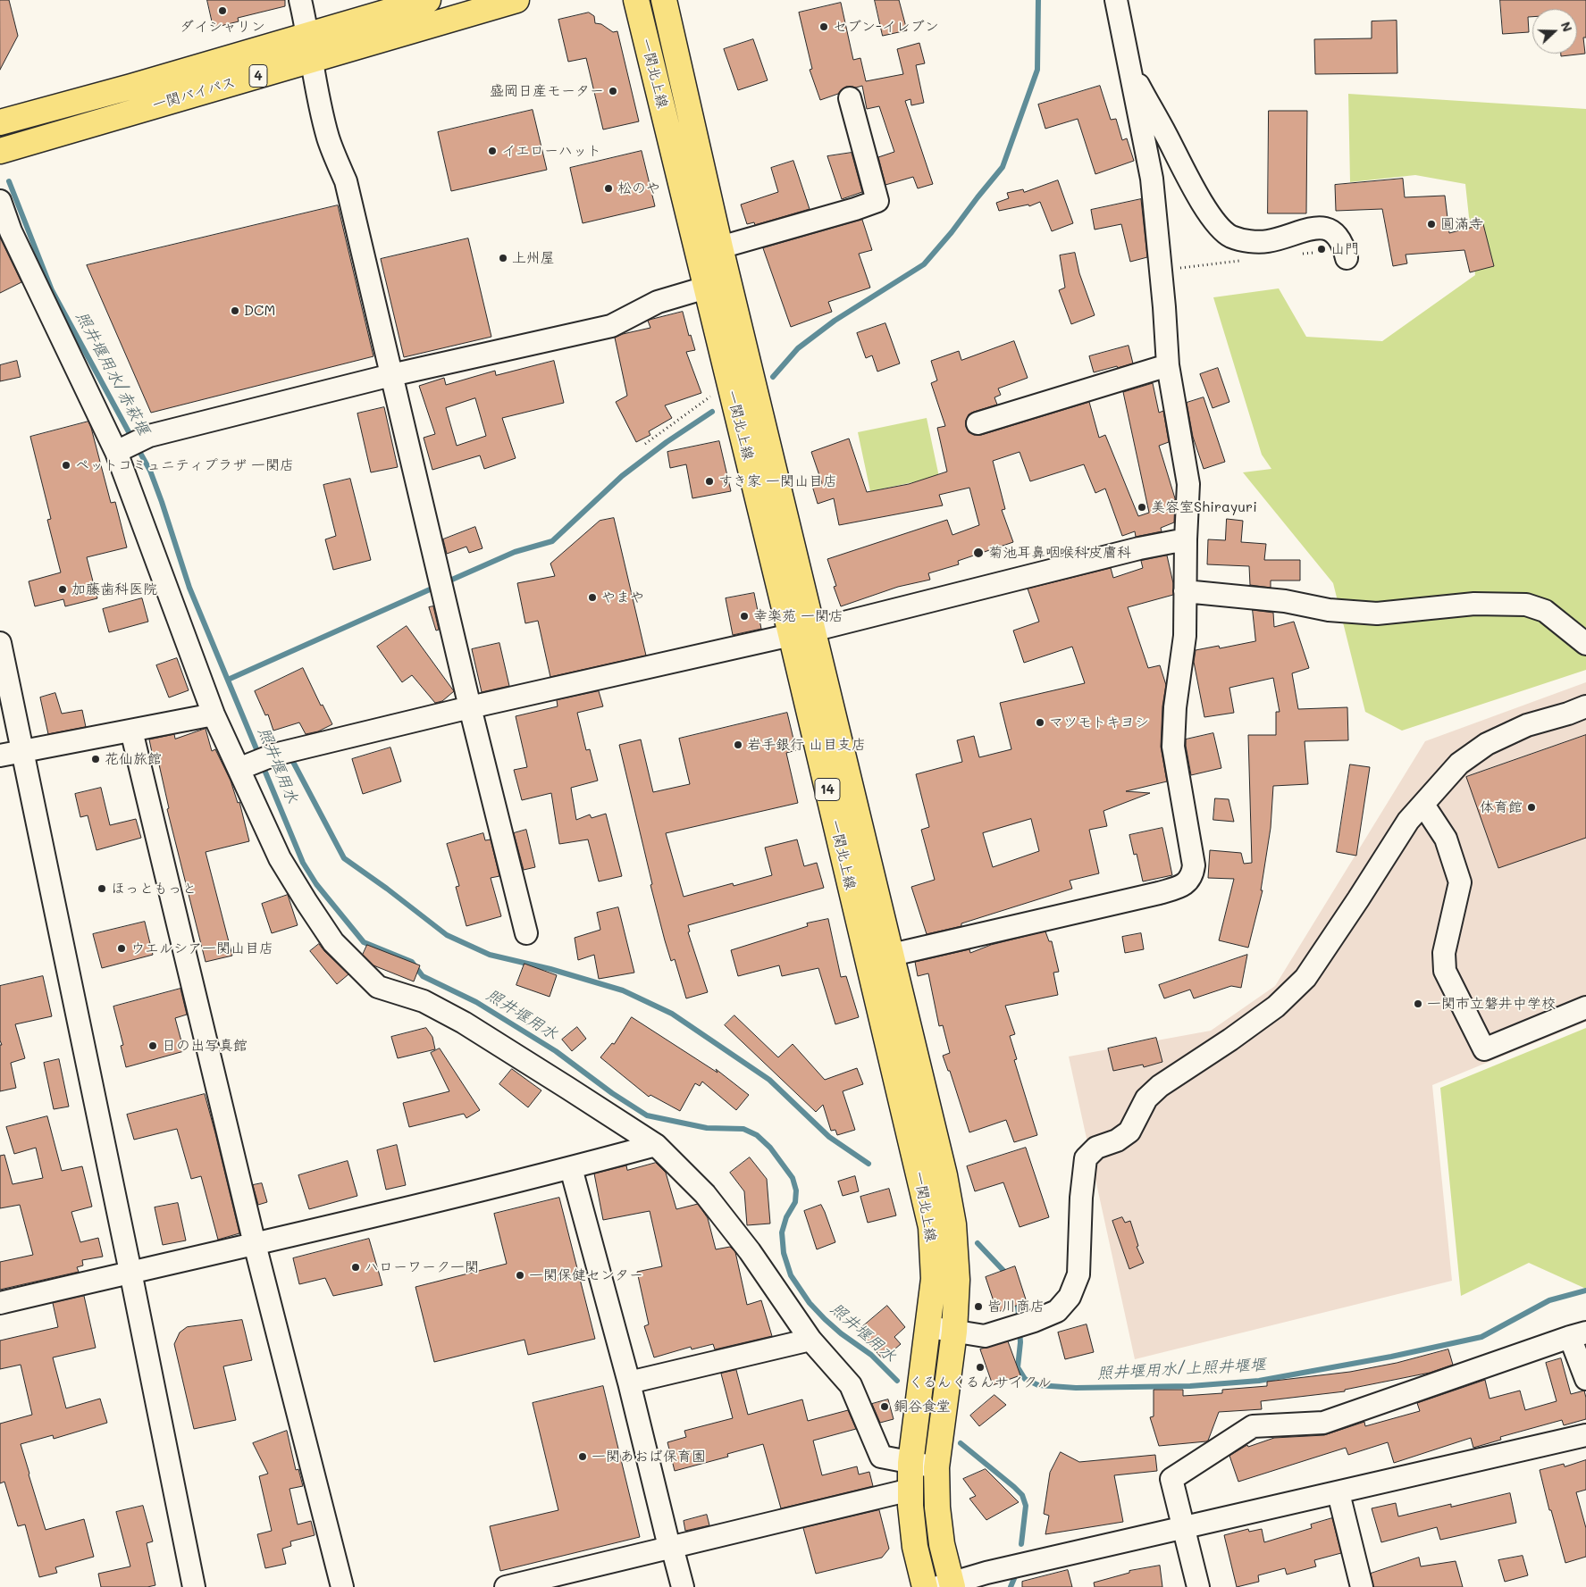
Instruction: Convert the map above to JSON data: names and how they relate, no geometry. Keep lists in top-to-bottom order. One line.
{"streets":{"main road":["一関北上線","4","一関バイパス","14"]},"water":["照井堰用水/赤萩堰","照井堰用水","照井堰用水/上照井堰堰"],"places":["ダイシャリン","セブン-イレブン","盛岡日産モーター","イエローハット","松のや","圓滿寺","山門","上州屋","DCM","ペットコミュニティプラザ 一関店","すき家 一関山目店","美容室Shirayuri","菊池耳鼻咽喉科皮膚科","加藤歯科医院","やまや","幸楽苑 一関店","マツモトキヨシ","岩手銀行 山目支店","花仙旅館","体育館","ほっともっと","ウエルシア一関山目店","一関市立磐井中学校","日の出写真館","ハローワーク一関","一関保健センター","皆川商店","くるんくるんサイクル","銅谷食堂","一関あおば保育園"],"north":"right"}
